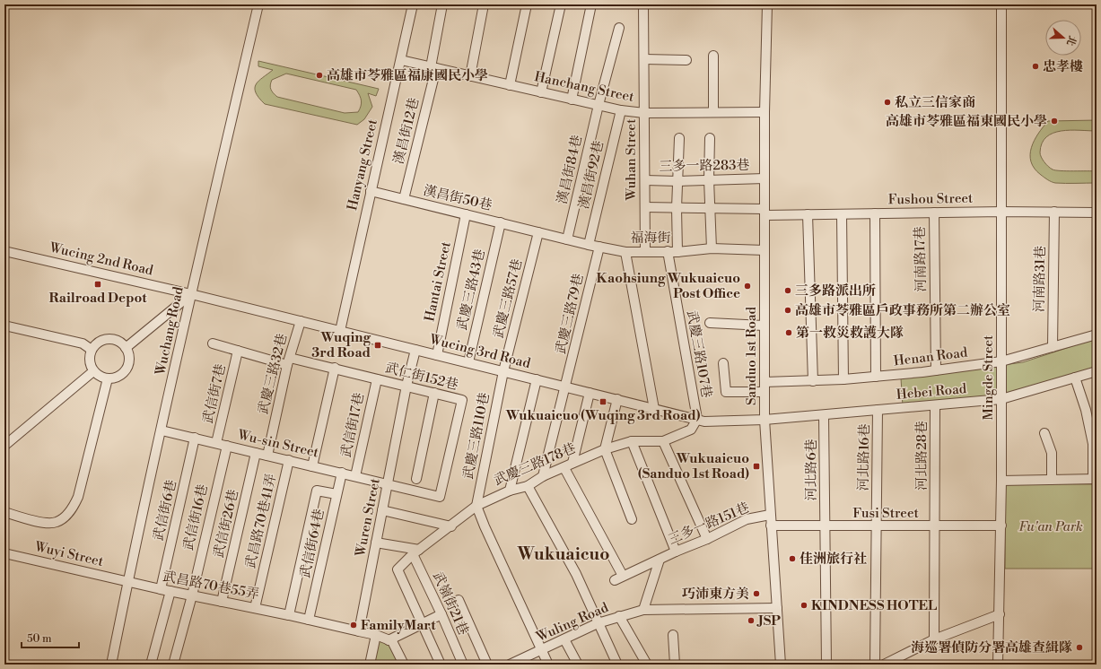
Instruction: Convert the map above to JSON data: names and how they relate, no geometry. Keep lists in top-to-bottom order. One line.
{"streets":{"street":["Hanchang Street","漢昌街12巷","Wuhan Street","Hanyang Street","三多一路283巷","漢昌街84巷","漢昌街92巷","漢昌街50巷","Fushou Street","福海街","Wucing 2nd Road","河南路17巷","河南路31巷","Hantai Street","武慶三路43巷","武慶三路57巷","武慶三路79巷","Wuchang Road","Wucing 3rd Road","武慶三路107巷","Sanduo 1st Road","Henan Road","武慶三路32巷","武仁街152巷","Mingde Street","Hebei Road","武信街7巷","武信街17巷","武慶三路110巷","Wu-sin Street","河北路28巷","河北路16巷","武慶三路178巷","河北路6巷","武信街6巷","Fusi Street","武信街16巷","Wuren Street","武昌路70巷41弄","武信街26巷","三多一路151巷","武信街64巷","Wuyi Street","武昌路70巷55弄","武嶺街21巷","Wuling Road"]},"crossings":[["Hanchang Street","漢昌街12巷"],["Hanchang Street","Wuhan Street"],["Hanchang Street","Hanyang Street"],["Hanchang Street","漢昌街84巷"],["Hanchang Street","漢昌街92巷"],["Hanchang Street","Sanduo 1st Road"],["漢昌街12巷","漢昌街50巷"],["Wuhan Street","三多一路283巷"],["Wuhan Street","Fushou Street"],["Wuhan Street","福海街"],["Hanyang Street","漢昌街50巷"],["Hanyang Street","Wucing 3rd Road"],["三多一路283巷","Sanduo 1st Road"],["漢昌街84巷","福海街"],["漢昌街92巷","福海街"],["漢昌街50巷","福海街"],["漢昌街50巷","Hantai Street"],["漢昌街50巷","武慶三路43巷"],["漢昌街50巷","武慶三路57巷"],["Fushou Street","河南路17巷"],["Fushou Street","河南路31巷"],["Fushou Street","Sanduo 1st Road"],["Fushou Street","Mingde Street"],["福海街","武慶三路57巷"],["福海街","武慶三路79巷"],["福海街","武慶三路107巷"],["福海街","Sanduo 1st Road"],["Wucing 2nd Road","Wuchang Road"],["Wucing 2nd Road","Wucing 3rd Road"],["河南路17巷","Henan Road"],["河南路31巷","Henan Road"],["Hantai Street","Wucing 3rd Road"],["武慶三路43巷","Wucing 3rd Road"],["武慶三路57巷","Wucing 3rd Road"],["武慶三路57巷","武慶三路110巷"],["武慶三路79巷","Wucing 3rd Road"],["武慶三路79巷","武慶三路178巷"],["Wuchang Road","Wucing 3rd Road"],["Wuchang Road","Wu-sin Street"],["Wuchang Road","Wuyi Street"],["Wuchang Road","武昌路70巷55弄"],["Wucing 3rd Road","武慶三路107巷"],["Wucing 3rd Road","Sanduo 1st Road"],["Wucing 3rd Road","武慶三路32巷"],["Wucing 3rd Road","Hebei Road"],["Wucing 3rd Road","武慶三路110巷"],["Wucing 3rd Road","武慶三路178巷"],["Wucing 3rd Road","Wuren Street"],["武慶三路107巷","武慶三路178巷"],["Sanduo 1st Road","Henan Road"],["Sanduo 1st Road","Hebei Road"],["Sanduo 1st Road","Fusi Street"],["Sanduo 1st Road","三多一路151巷"],["Sanduo 1st Road","Wuling Road"],["Henan Road","Mingde Street"],["武慶三路32巷","武仁街152巷"],["武慶三路32巷","Wu-sin Street"],["武仁街152巷","武信街7巷"],["武仁街152巷","武信街17巷"],["武仁街152巷","Wu-sin Street"],["武仁街152巷","Wuren Street"],["Mingde Street","Hebei Road"],["Mingde Street","Fusi Street"],["Hebei Road","河北路28巷"],["Hebei Road","河北路16巷"],["Hebei Road","河北路6巷"],["武信街7巷","Wu-sin Street"],["武信街17巷","Wu-sin Street"],["武慶三路110巷","武慶三路178巷"],["Wu-sin Street","武信街6巷"],["Wu-sin Street","武信街16巷"],["Wu-sin Street","Wuren Street"],["Wu-sin Street","武昌路70巷41弄"],["Wu-sin Street","武信街26巷"],["Wu-sin Street","武信街64巷"],["河北路28巷","Fusi Street"],["河北路16巷","Fusi Street"],["武慶三路178巷","三多一路151巷"],["武慶三路178巷","武嶺街21巷"],["河北路6巷","Fusi Street"],["武信街6巷","武昌路70巷55弄"],["武信街16巷","武昌路70巷55弄"],["Wuren Street","武昌路70巷55弄"],["武昌路70巷41弄","武昌路70巷55弄"],["武信街26巷","武昌路70巷55弄"],["三多一路151巷","Wuling Road"],["武信街64巷","武昌路70巷55弄"],["Wuyi Street","武昌路70巷55弄"]],"districts":["Wukuaicuo"],"parks":["Fu'an Park"],"places":{"other":["忠孝樓","高雄市苓雅區福康國民小學","私立三信家商","高雄市苓雅區福東國民小學","Kaohsiung Wukuaicuo Post Office","三多路派出所","高雄市苓雅區戶政事務所第二辦公室","第一救災救護大隊","佳洲旅行社","巧沛東方美","KINDNESS HOTEL","JSP","FamilyMart","海巡署偵防分署高雄查緝隊"],"transit":["Railroad Depot","Wuqing 3rd Road","Wukuaicuo (Wuqing 3rd Road)","Wukuaicuo (Sanduo 1st Road)"]},"scale_bar":"50 m","north":"right"}
